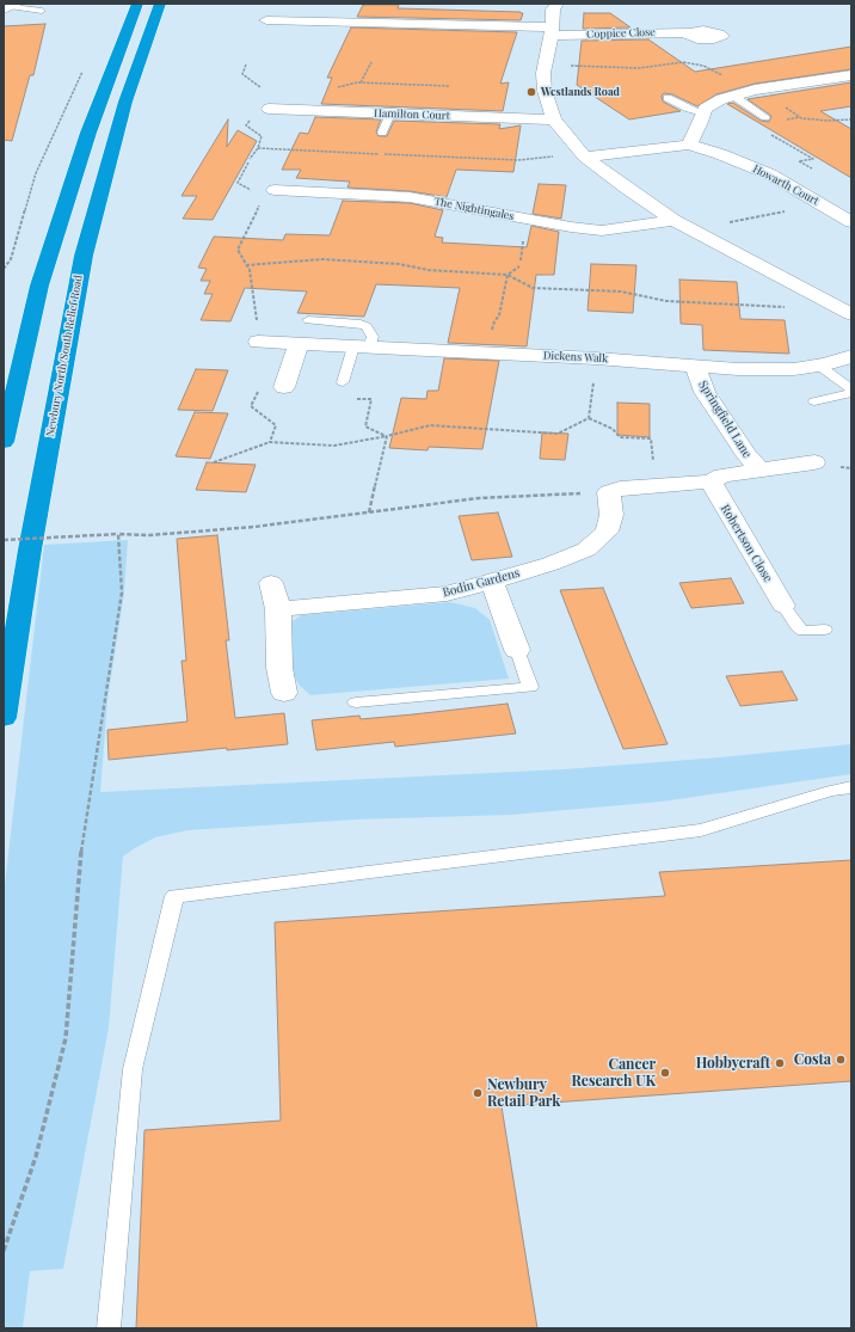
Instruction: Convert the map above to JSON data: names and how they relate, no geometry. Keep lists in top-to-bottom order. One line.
{"streets":{"highway":["Newbury North/South Relief Road"],"street":["Coppice Close","Hamilton Court","Howarth Court","The Nightingales","Dickens Walk","Springfield Lane","Robertson Close","Bodin Gardens"]},"crossings":[["Dickens Walk","Springfield Lane"],["Springfield Lane","Robertson Close"],["Springfield Lane","Bodin Gardens"]],"places":["Westlands Road","Costa","Hobbycraft","Cancer Research UK","Newbury Retail Park"]}
